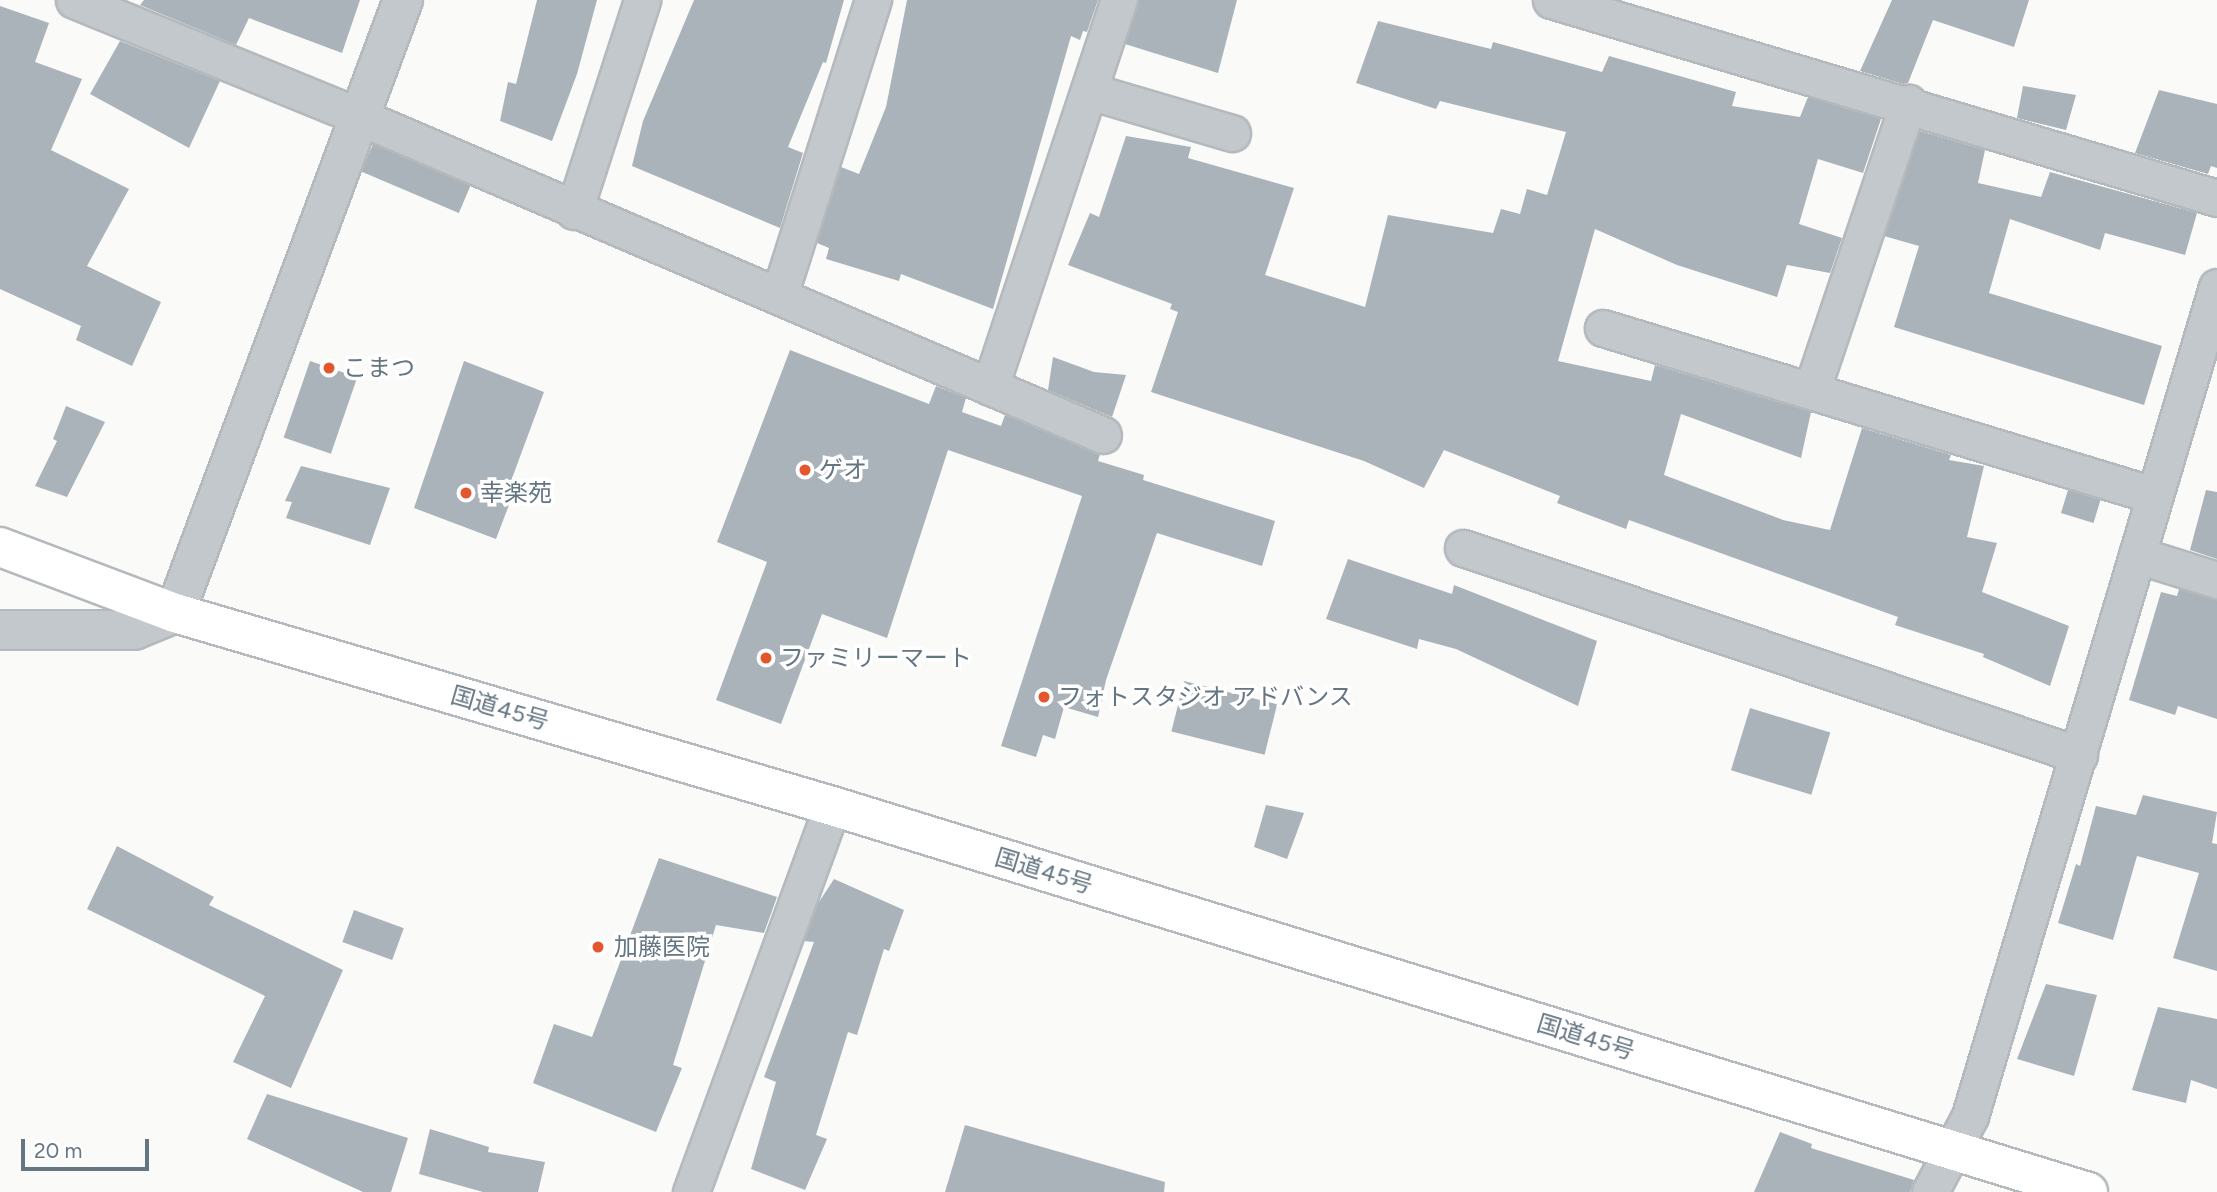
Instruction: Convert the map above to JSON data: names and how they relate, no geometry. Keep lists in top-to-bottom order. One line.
{"streets":{"highway":["国道45号"]},"places":["こまつ","ゲオ","幸楽苑","ファミリーマート","フォトスタジオ アドバンス","加藤医院"],"scale_bar":"20 m"}
